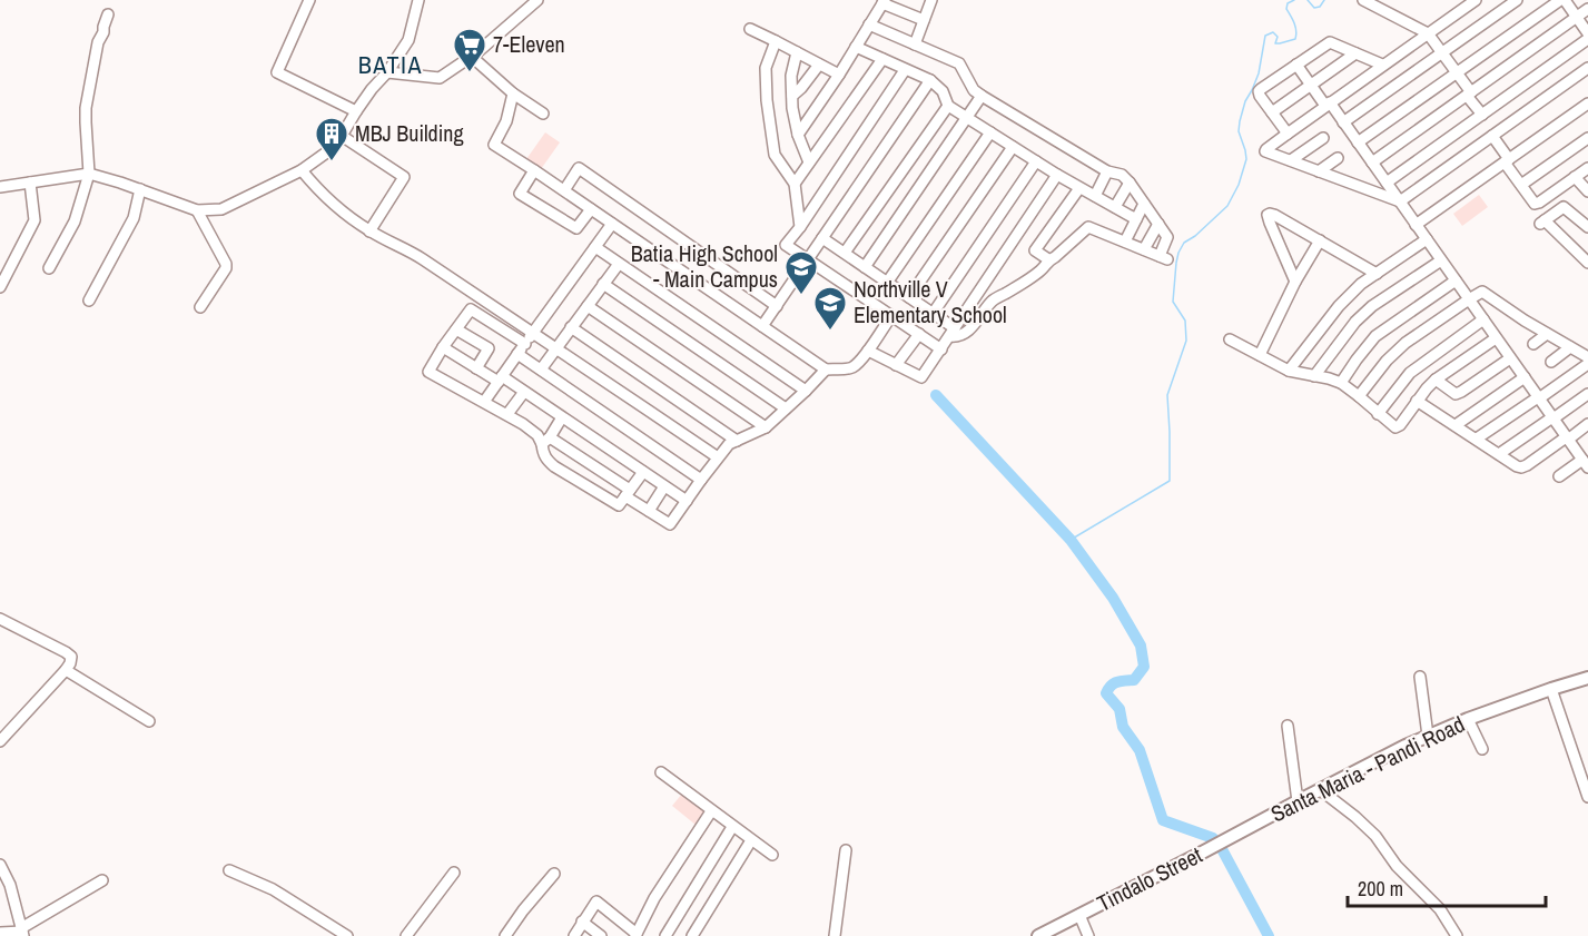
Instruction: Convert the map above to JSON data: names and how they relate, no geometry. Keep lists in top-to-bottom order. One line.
{"streets":{"main road":["Santa Maria - Pandi Road","Tindalo Street"]},"crossings":[["Santa Maria - Pandi Road","Tindalo Street"]],"districts":["BATIA"],"places":{"supermarket":["7-Eleven"],"building":["MBJ Building"],"school or university":["Batia High School - Main Campus","Northville V Elementary School"]},"scale_bar":"200 m"}
